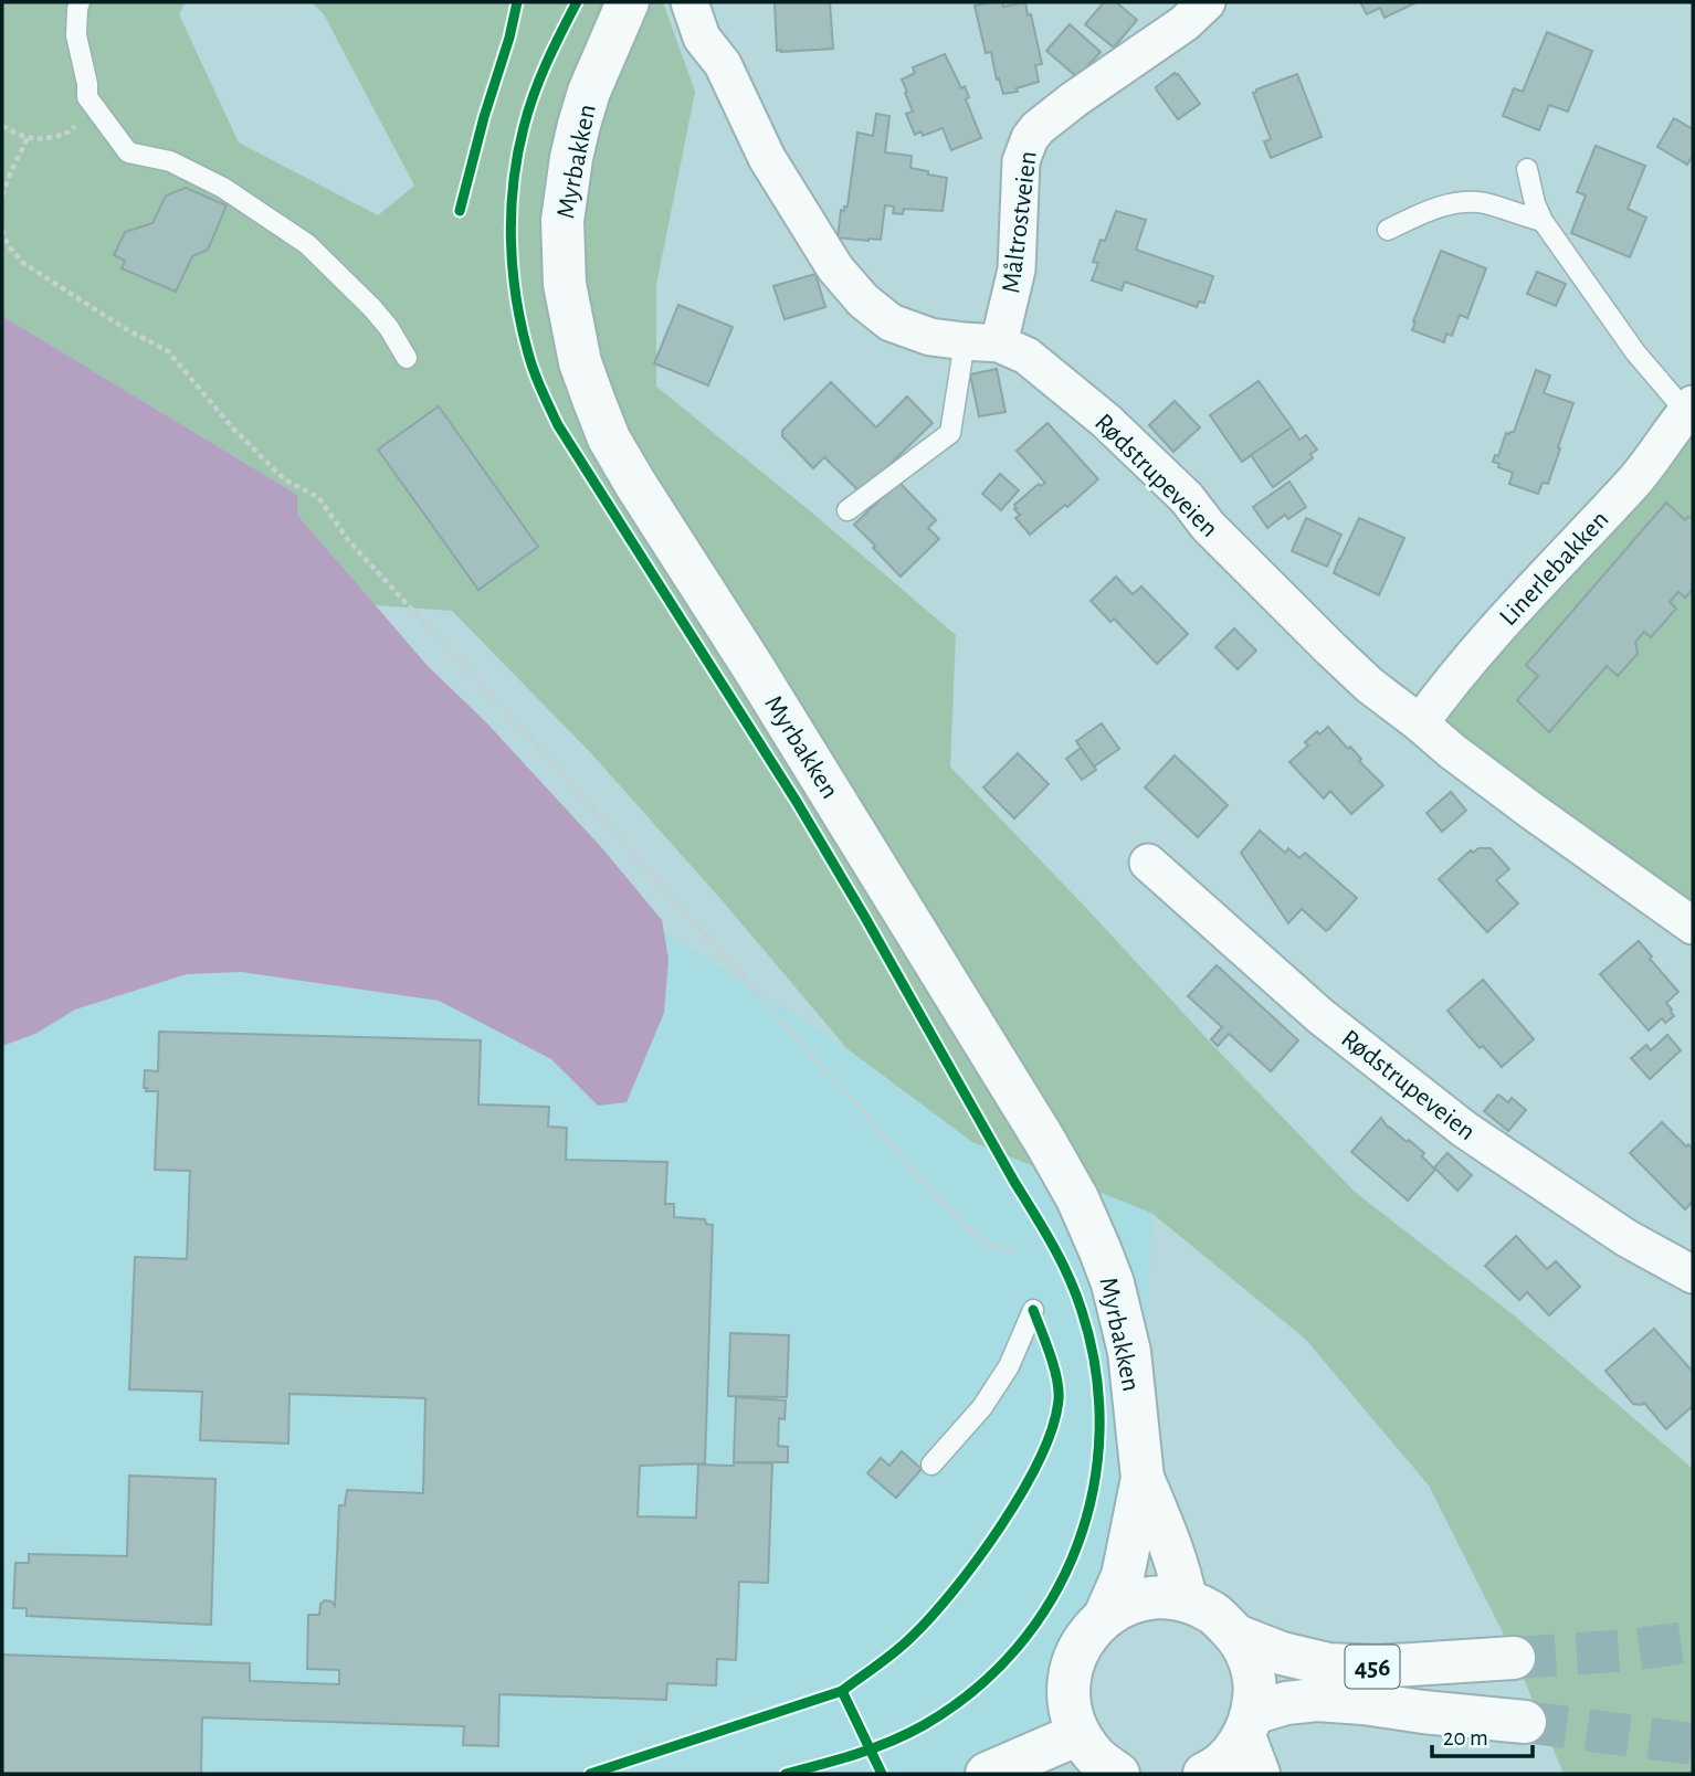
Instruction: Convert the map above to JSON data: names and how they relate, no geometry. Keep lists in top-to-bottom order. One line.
{"streets":{"street":["Myrbakken","Måltrostveien","Rødstrupeveien","Linerlebakken","456"]},"crossings":[["Måltrostveien","Rødstrupeveien"],["Rødstrupeveien","Linerlebakken"]],"scale_bar":"20 m"}
